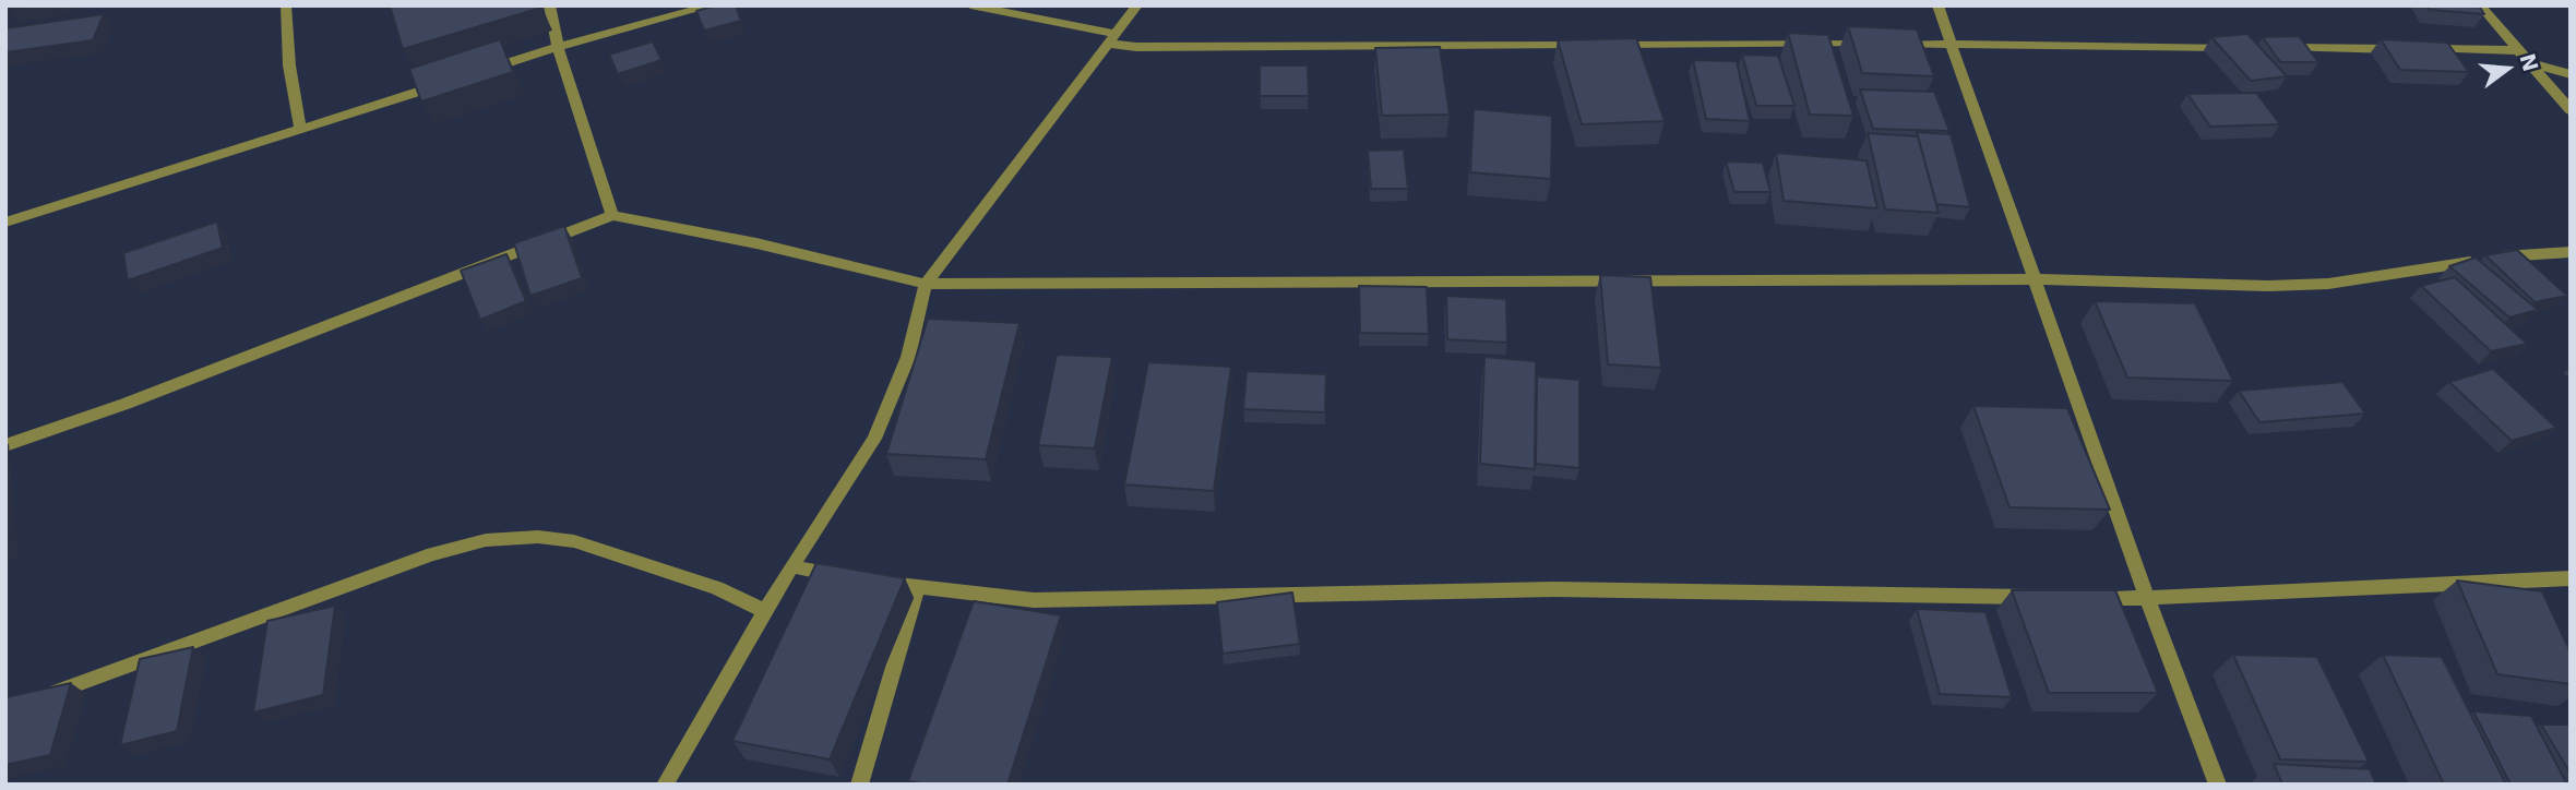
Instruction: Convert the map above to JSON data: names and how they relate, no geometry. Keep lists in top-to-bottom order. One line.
{"north":"right"}
